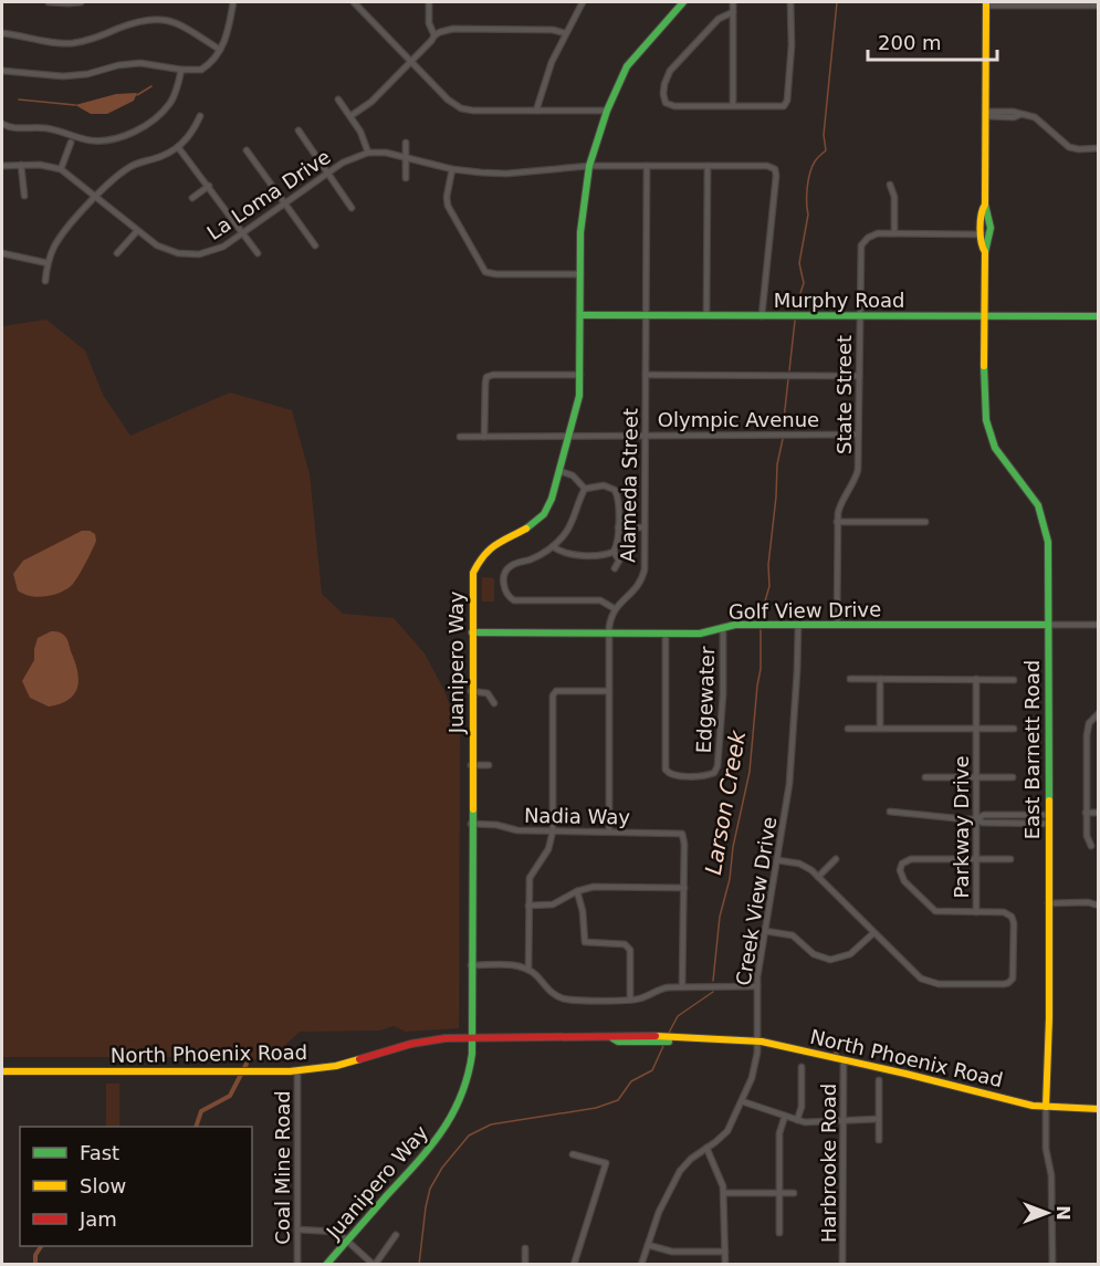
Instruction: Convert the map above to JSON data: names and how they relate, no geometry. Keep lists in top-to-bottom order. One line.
{"streets":{"street":["La Loma Drive","Murphy Road","State Street","Olympic Avenue","Alameda Street","Golf View Drive","Juanipero Way","Edgewater","East Barnett Road","Nadia Way","Parkway Drive","Creek View Drive","North Phoenix Road","Harbrooke Road","Coal Mine Road"]},"crossings":[["Murphy Road","State Street"],["Murphy Road","Alameda Street"],["Murphy Road","Juanipero Way"],["Murphy Road","East Barnett Road"],["State Street","Olympic Avenue"],["State Street","Golf View Drive"],["State Street","East Barnett Road"],["Olympic Avenue","Alameda Street"],["Olympic Avenue","Juanipero Way"],["Golf View Drive","Juanipero Way"],["Golf View Drive","Edgewater"],["Golf View Drive","East Barnett Road"],["Golf View Drive","Creek View Drive"],["Juanipero Way","Nadia Way"],["Juanipero Way","North Phoenix Road"],["East Barnett Road","North Phoenix Road"],["Creek View Drive","North Phoenix Road"],["North Phoenix Road","Harbrooke Road"],["North Phoenix Road","Coal Mine Road"]],"water":["Larson Creek"],"legend":["Fast","Slow","Jam"],"scale_bar":"200 m","north":"right"}
